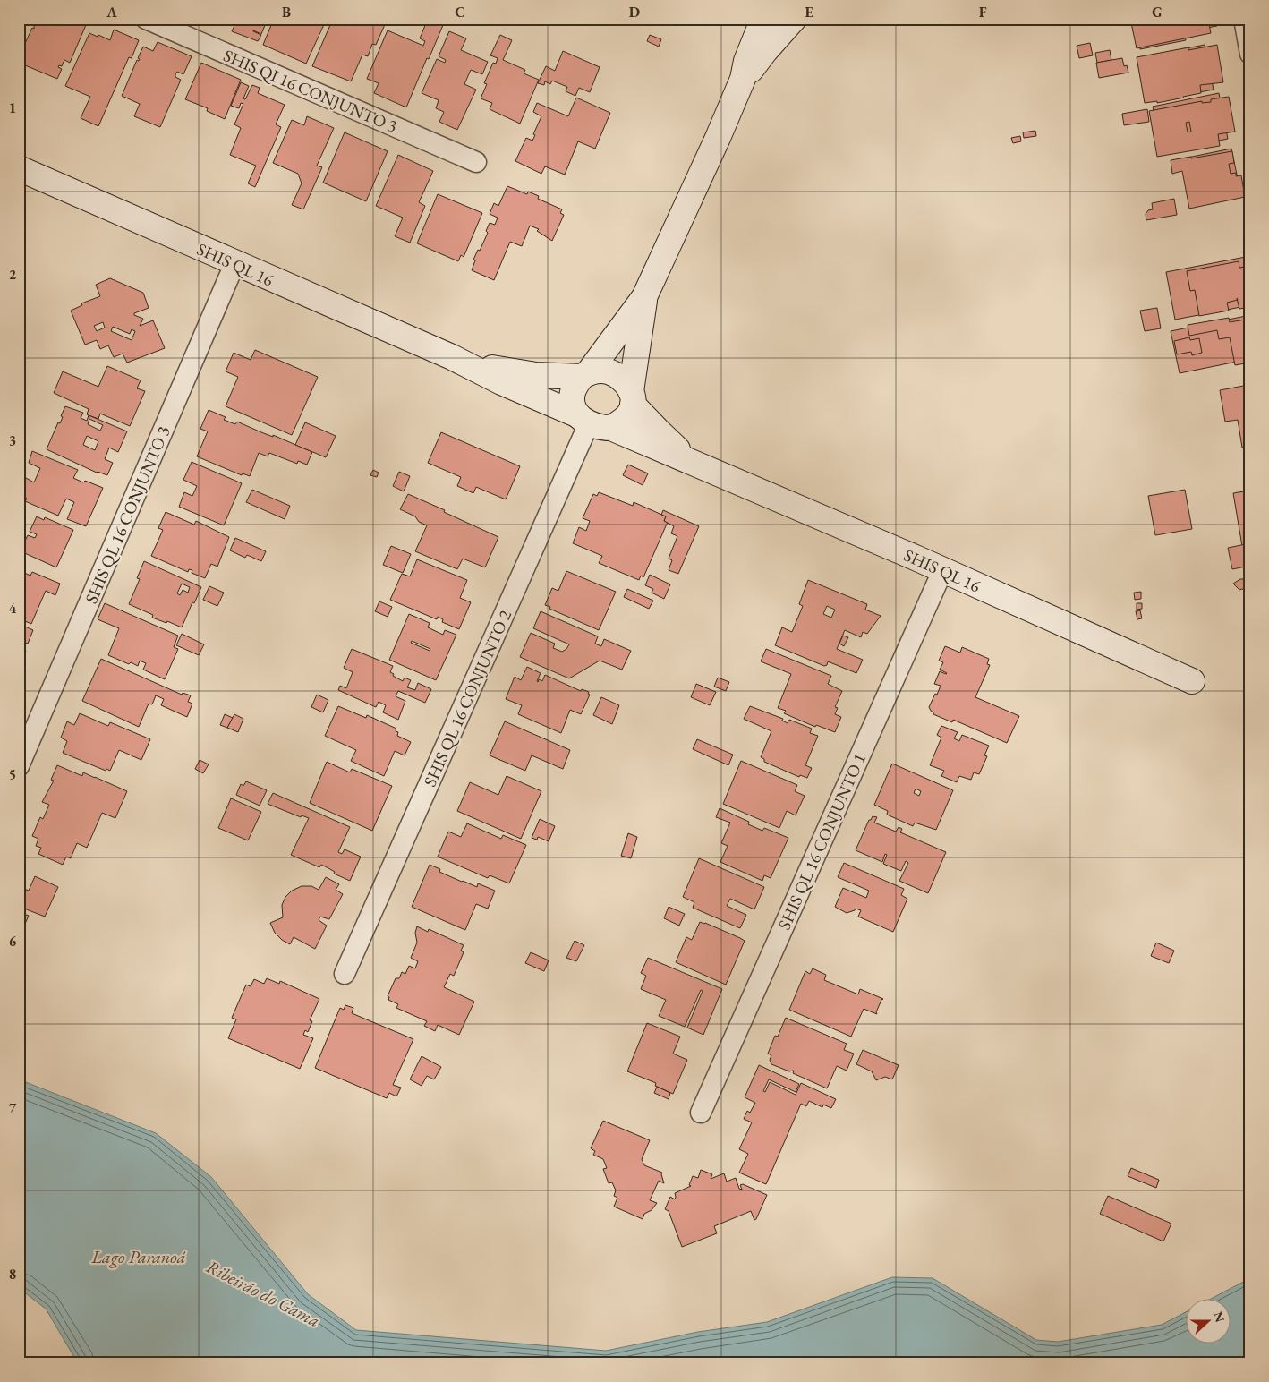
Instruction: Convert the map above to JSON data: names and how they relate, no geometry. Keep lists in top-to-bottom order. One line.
{"streets":{"street":["SHIS QI 16 CONJUNTO 3","SHIS QL 16","SHIS QL 16 CONJUNTO 3","SHIS QL 16 CONJUNTO 2","SHIS QL 16 CONJUNTO 1"]},"crossings":[["SHIS QL 16","SHIS QL 16 CONJUNTO 3"],["SHIS QL 16","SHIS QL 16 CONJUNTO 2"],["SHIS QL 16","SHIS QL 16 CONJUNTO 1"]],"water":["Lago Paranoá","Ribeirão do Gama"],"north":"right","grid":{"columns":["A","B","C","D","E","F","G"],"rows":["1","2","3","4","5","6","7","8"]}}
